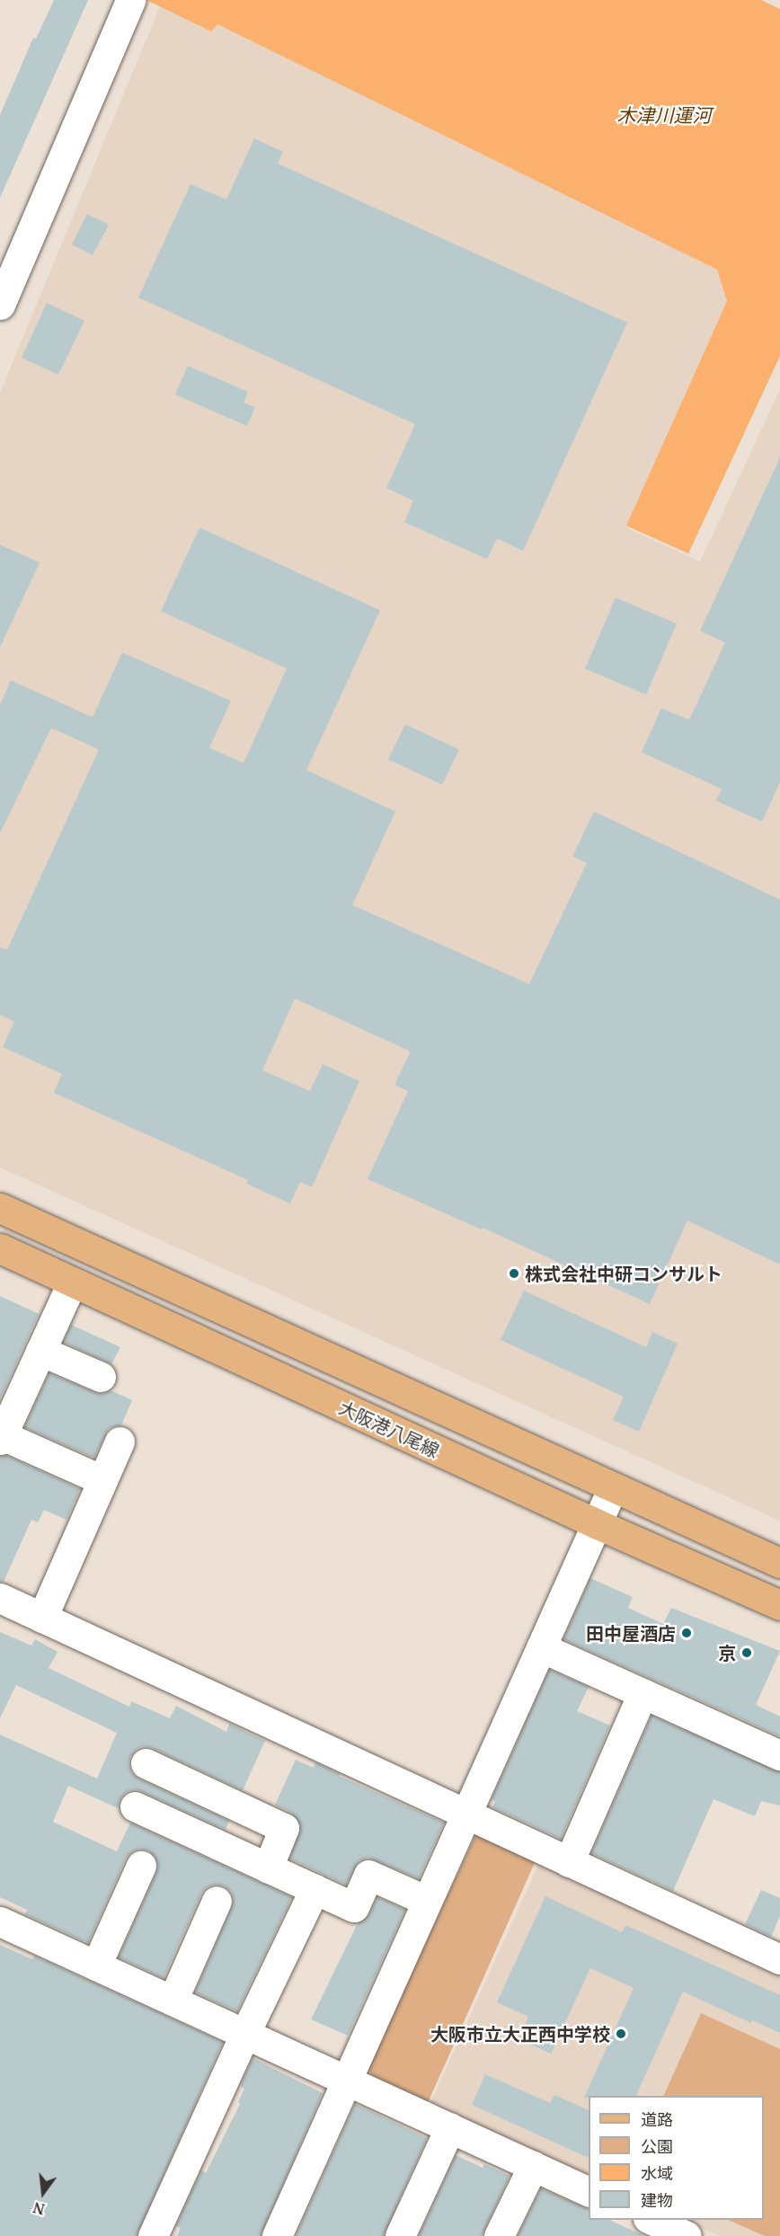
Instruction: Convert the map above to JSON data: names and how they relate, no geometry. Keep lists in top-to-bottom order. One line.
{"streets":{"main road":["大阪港八尾線"]},"water":["木津川運河"],"places":["株式会社中研コンサルト","田中屋酒店","京","大阪市立大正西中学校"],"legend":["道路","公園","水域","建物"],"north":"bottom"}
